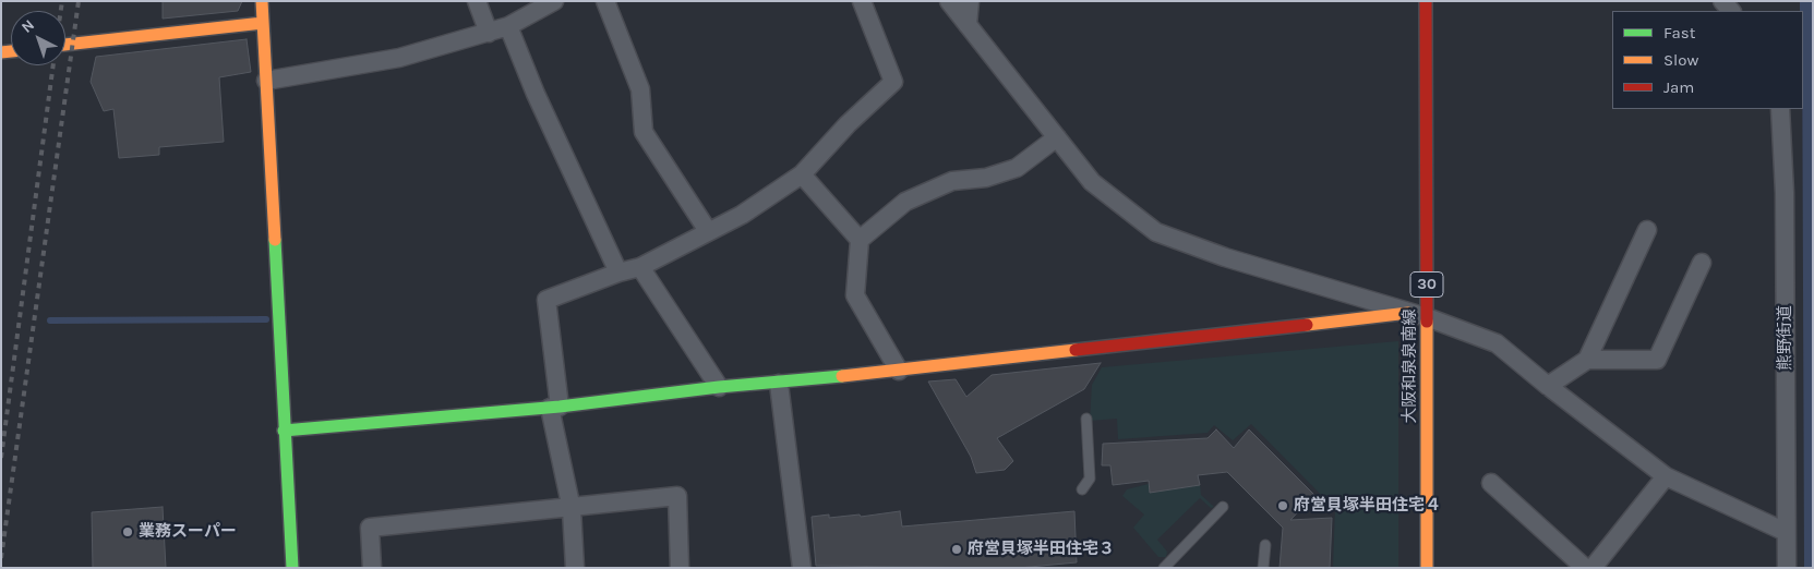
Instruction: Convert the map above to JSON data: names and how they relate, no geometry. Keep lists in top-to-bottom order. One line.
{"streets":{"street":["30","熊野街道","大阪和泉泉南線"]},"places":["府営貝塚半田住宅４","業務スーパー","府営貝塚半田住宅３"],"legend":["Fast","Slow","Jam"],"north":"top left"}
